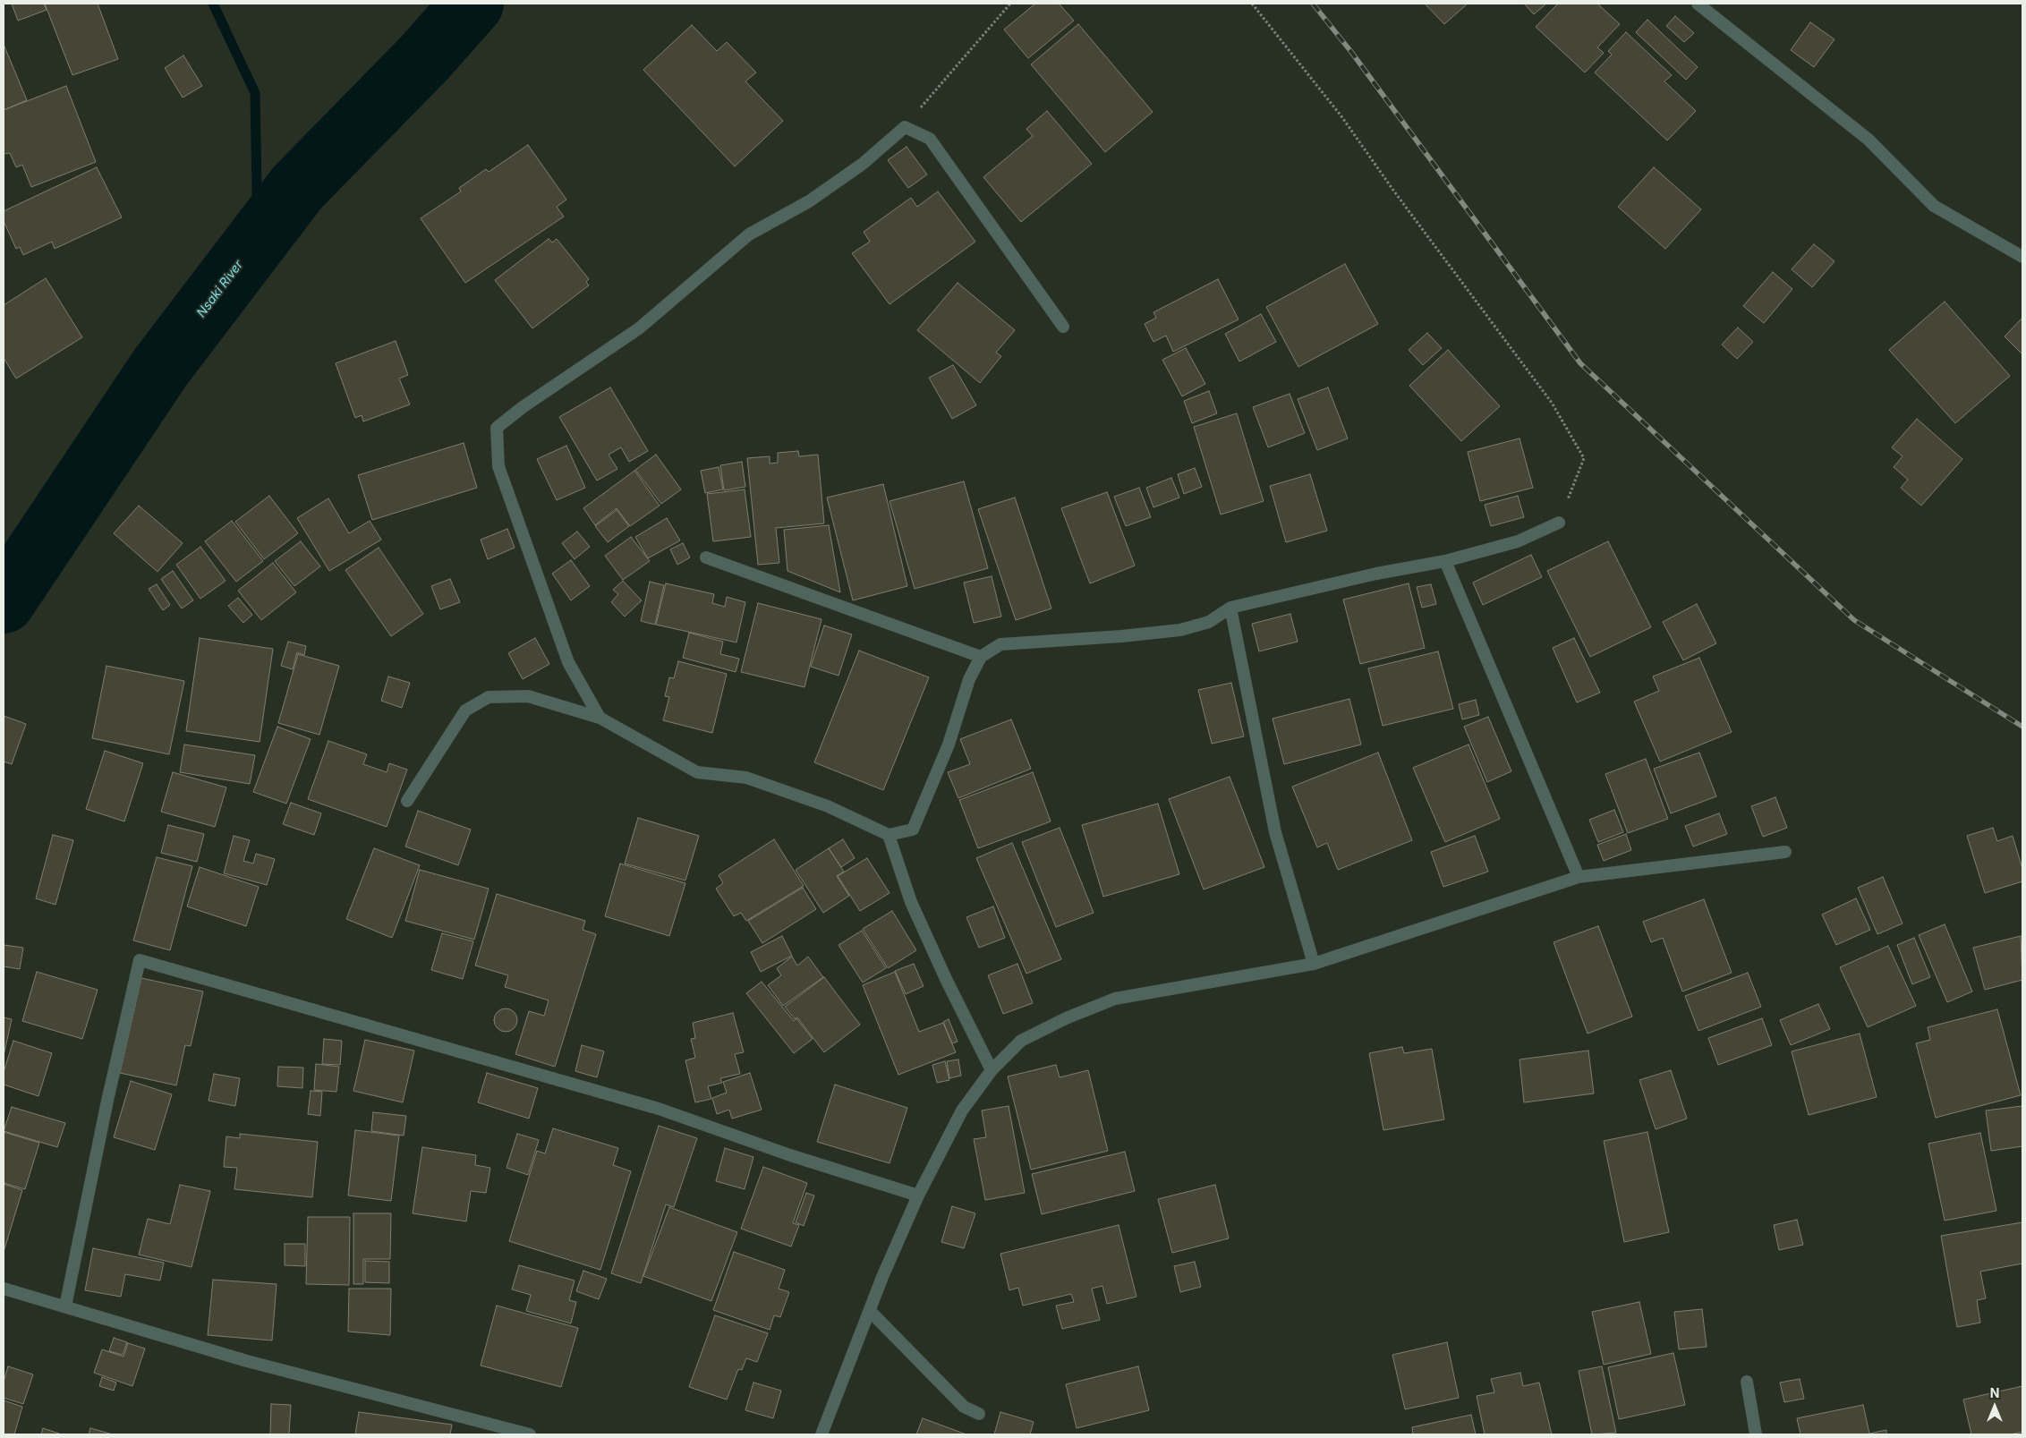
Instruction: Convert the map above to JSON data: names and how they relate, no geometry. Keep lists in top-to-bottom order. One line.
{"water":["Nsaki River"],"north":"top"}
